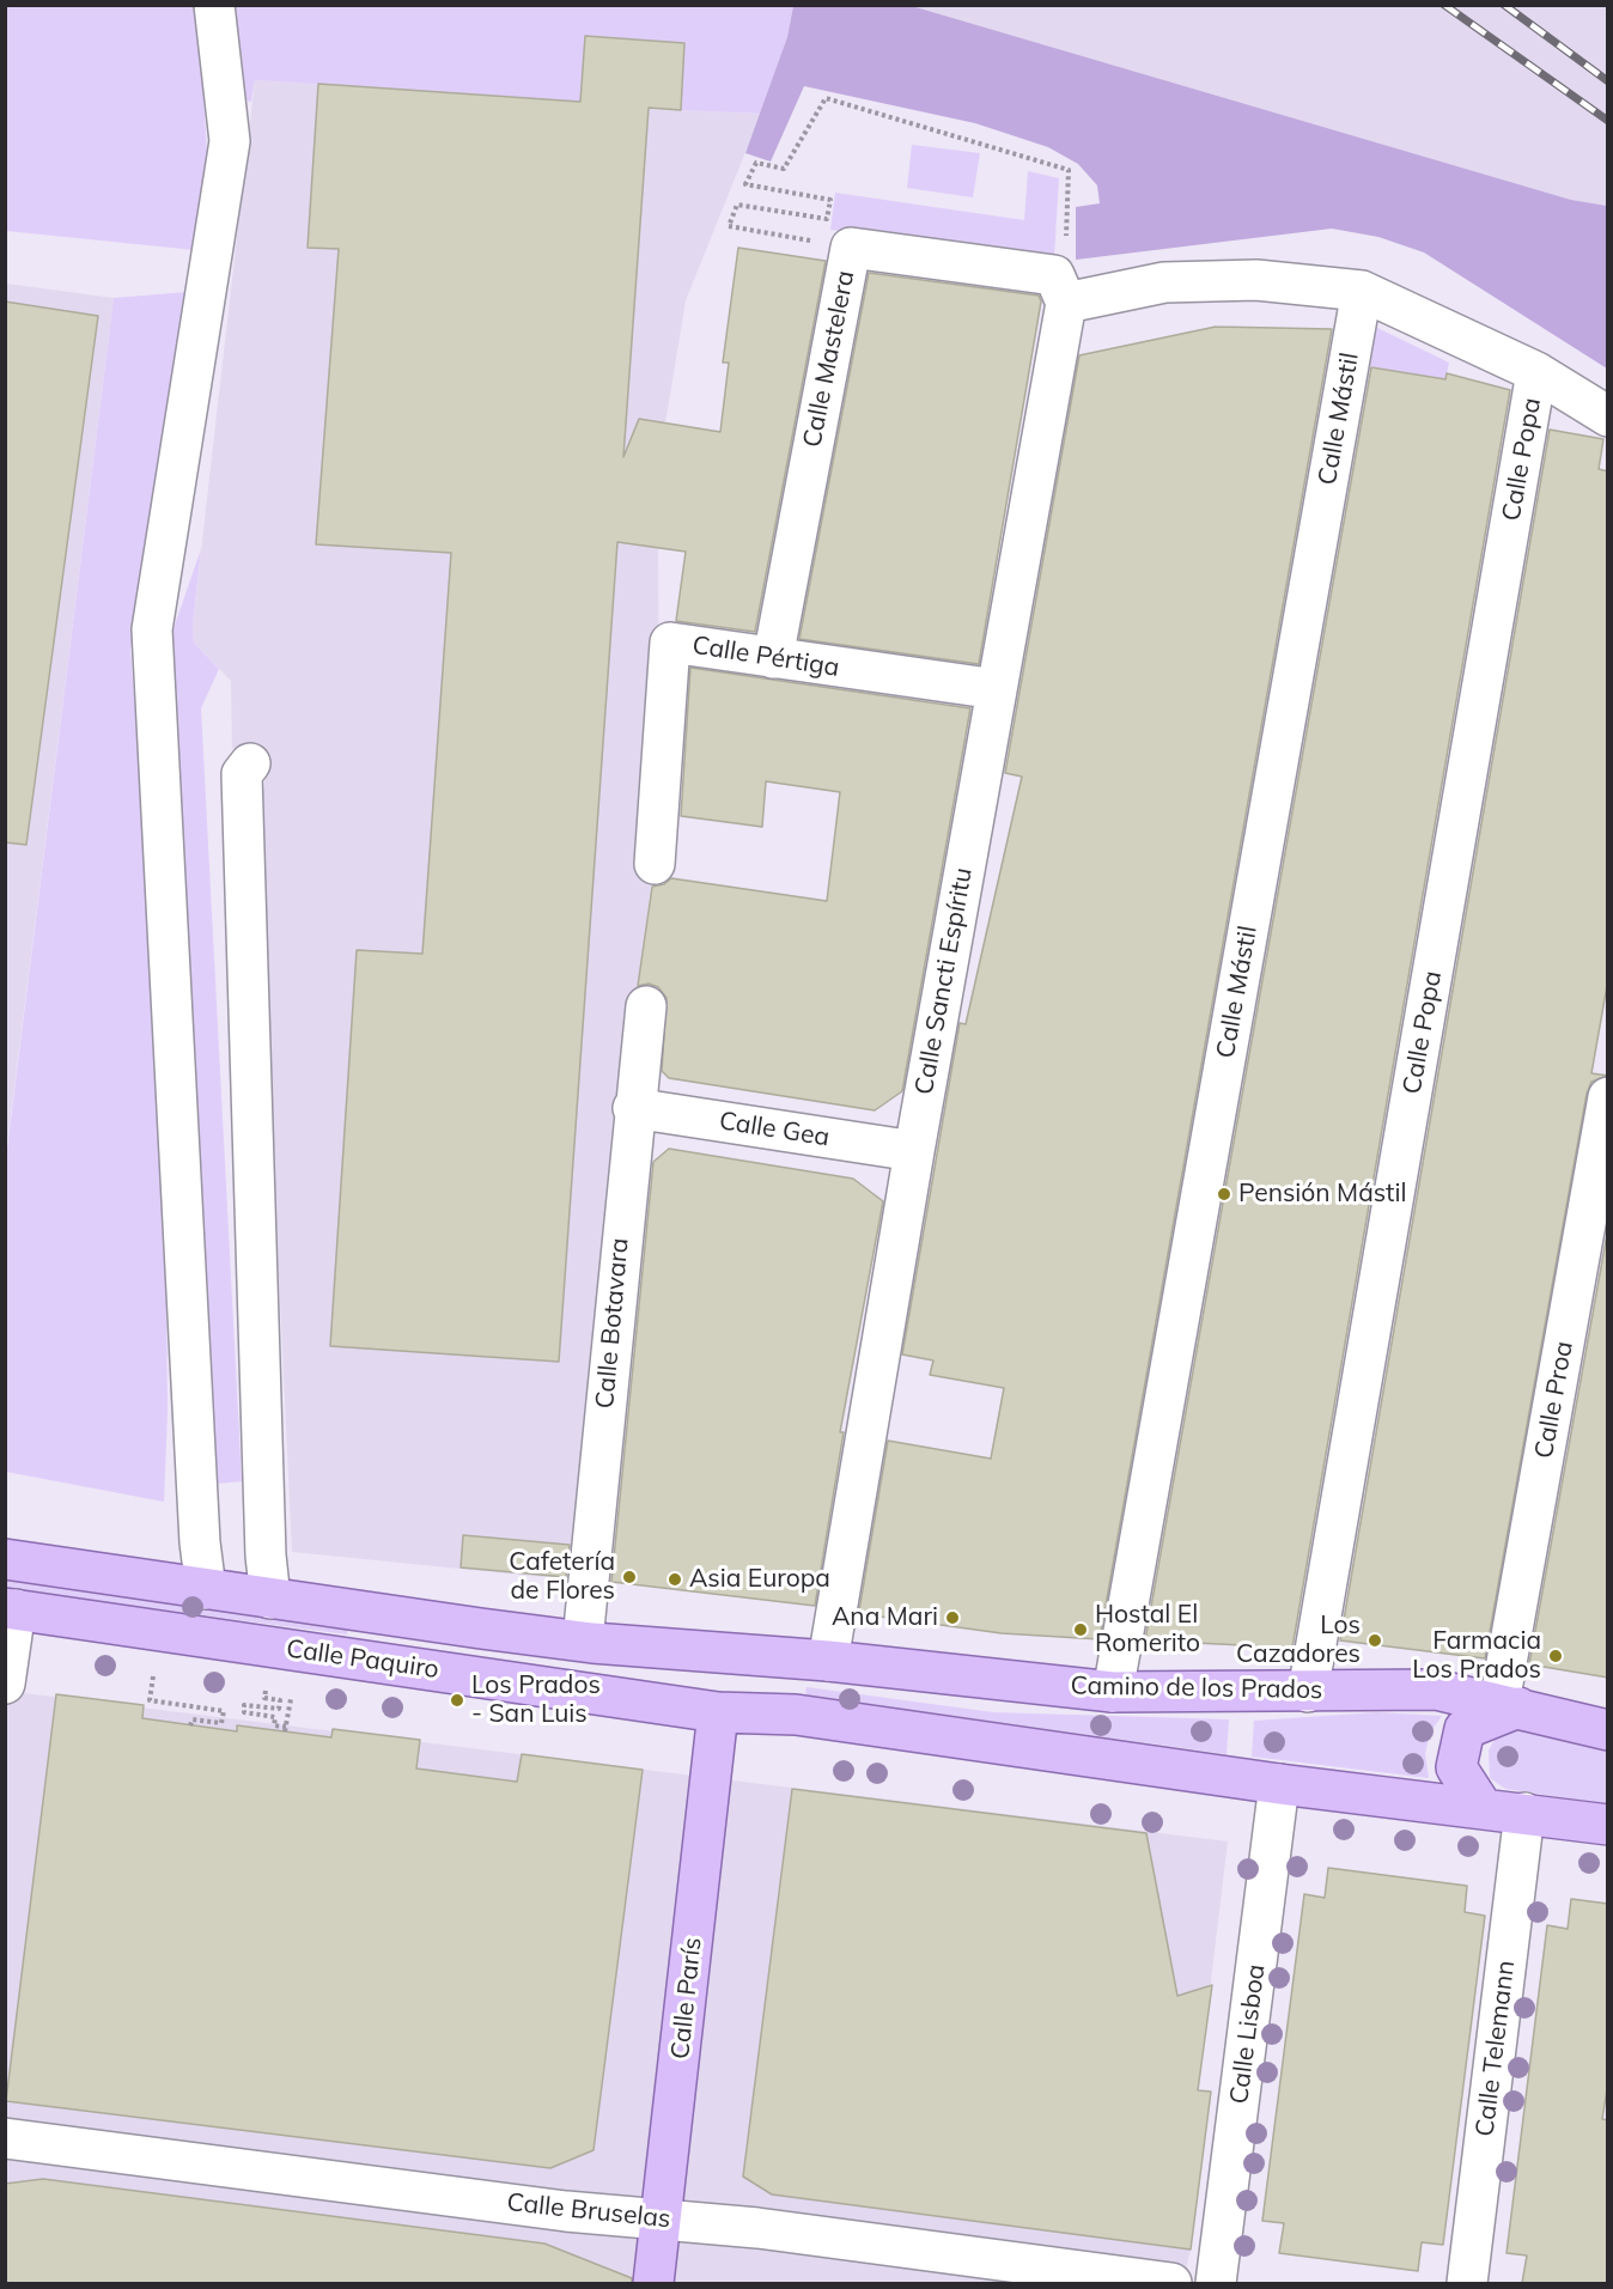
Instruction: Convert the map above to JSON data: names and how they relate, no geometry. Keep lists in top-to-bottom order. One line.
{"streets":{"main road":["Calle Paquiro","Camino de los Prados","Calle París"],"street":["Calle Mastelera","Calle Mástil","Calle Popa","Calle Pértiga","Calle Sancti Espíritu","Calle Gea","Calle Botavara","Calle Proa","Calle Lisboa","Calle Telemann","Calle Bruselas"]},"crossings":[["Calle Mastelera","Calle Mástil"],["Calle Mastelera","Calle Popa"],["Calle Mastelera","Calle Pértiga"],["Calle Mastelera","Calle Sancti Espíritu"],["Calle Mástil","Camino de los Prados"],["Calle Popa","Camino de los Prados"],["Calle Pértiga","Calle Sancti Espíritu"],["Calle Sancti Espíritu","Calle Gea"],["Calle Sancti Espíritu","Camino de los Prados"],["Calle Gea","Calle Botavara"],["Calle Botavara","Calle Paquiro"],["Calle Proa","Camino de los Prados"],["Calle Paquiro","Camino de los Prados"],["Calle Paquiro","Calle París"],["Calle París","Calle Bruselas"]],"places":["Pensión Mástil","Cafetería de Flores","Asia Europa","Ana Mari","Hostal El Romerito","Los Cazadores","Farmacia Los Prados","Los Prados - San Luis"]}
